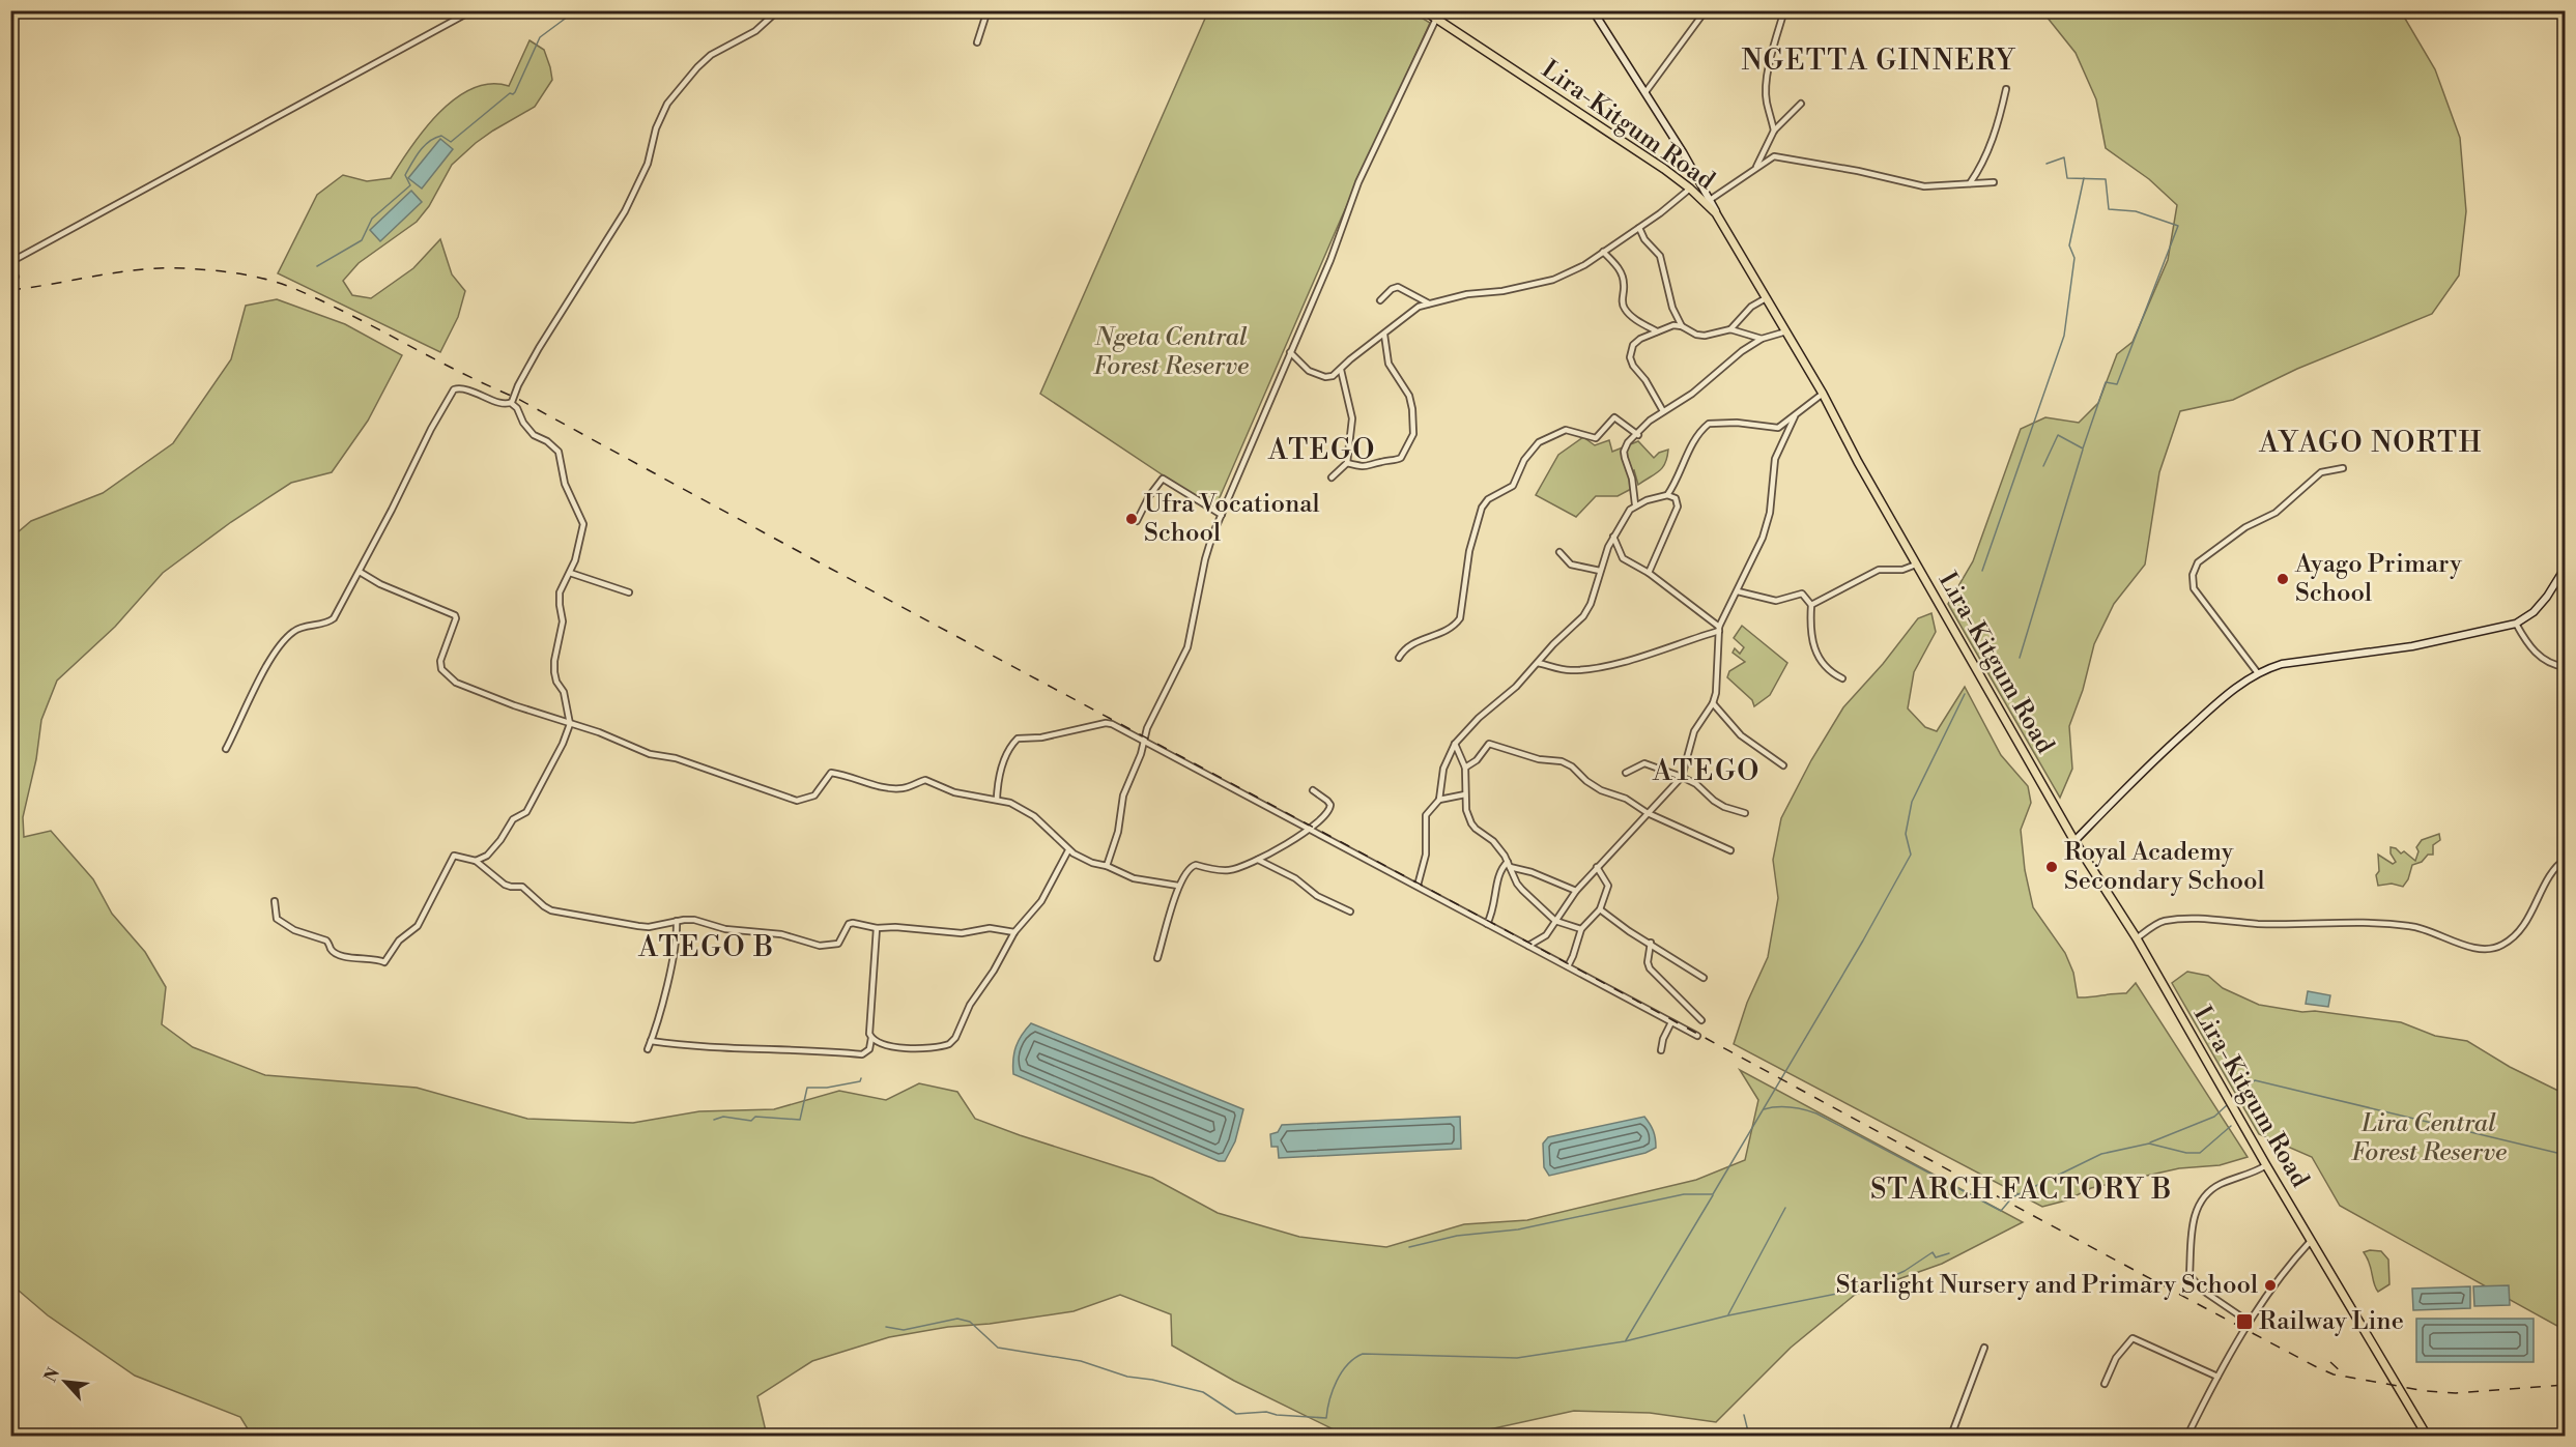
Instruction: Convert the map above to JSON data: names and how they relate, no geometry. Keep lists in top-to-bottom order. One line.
{"streets":{"main road":["Lira-Kitgum Road"]},"districts":["NGETTA GINNERY","AYAGO NORTH","ATEGO","ATEGO","ATEGO B","STARCH FACTORY B"],"parks":["Ngeta Central Forest Reserve","Lira Central Forest Reserve"],"places":{"other":["Ufra Vocational School","Ayago Primary School","Royal Academy Secondary School","Starlight Nursery and Primary School"],"transit":["Railway Line"]},"north":"top left"}
